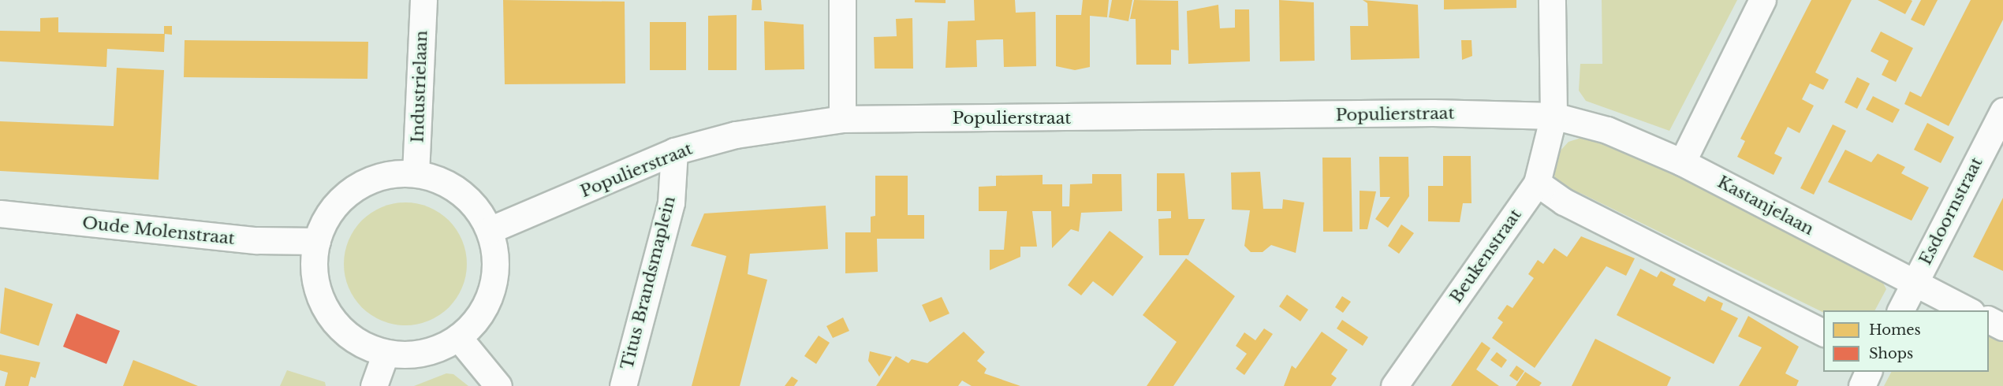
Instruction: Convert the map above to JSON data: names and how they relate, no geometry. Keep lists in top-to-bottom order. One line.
{"streets":{"street":["Industrielaan","Populierstraat","Kastanjelaan","Esdoornstraat","Oude Molenstraat","Beukenstraat","Titus Brandsmaplein"]},"crossings":[["Populierstraat","Kastanjelaan"],["Populierstraat","Beukenstraat"],["Populierstraat","Titus Brandsmaplein"],["Kastanjelaan","Esdoornstraat"],["Kastanjelaan","Beukenstraat"]],"legend":["Homes","Shops"]}
